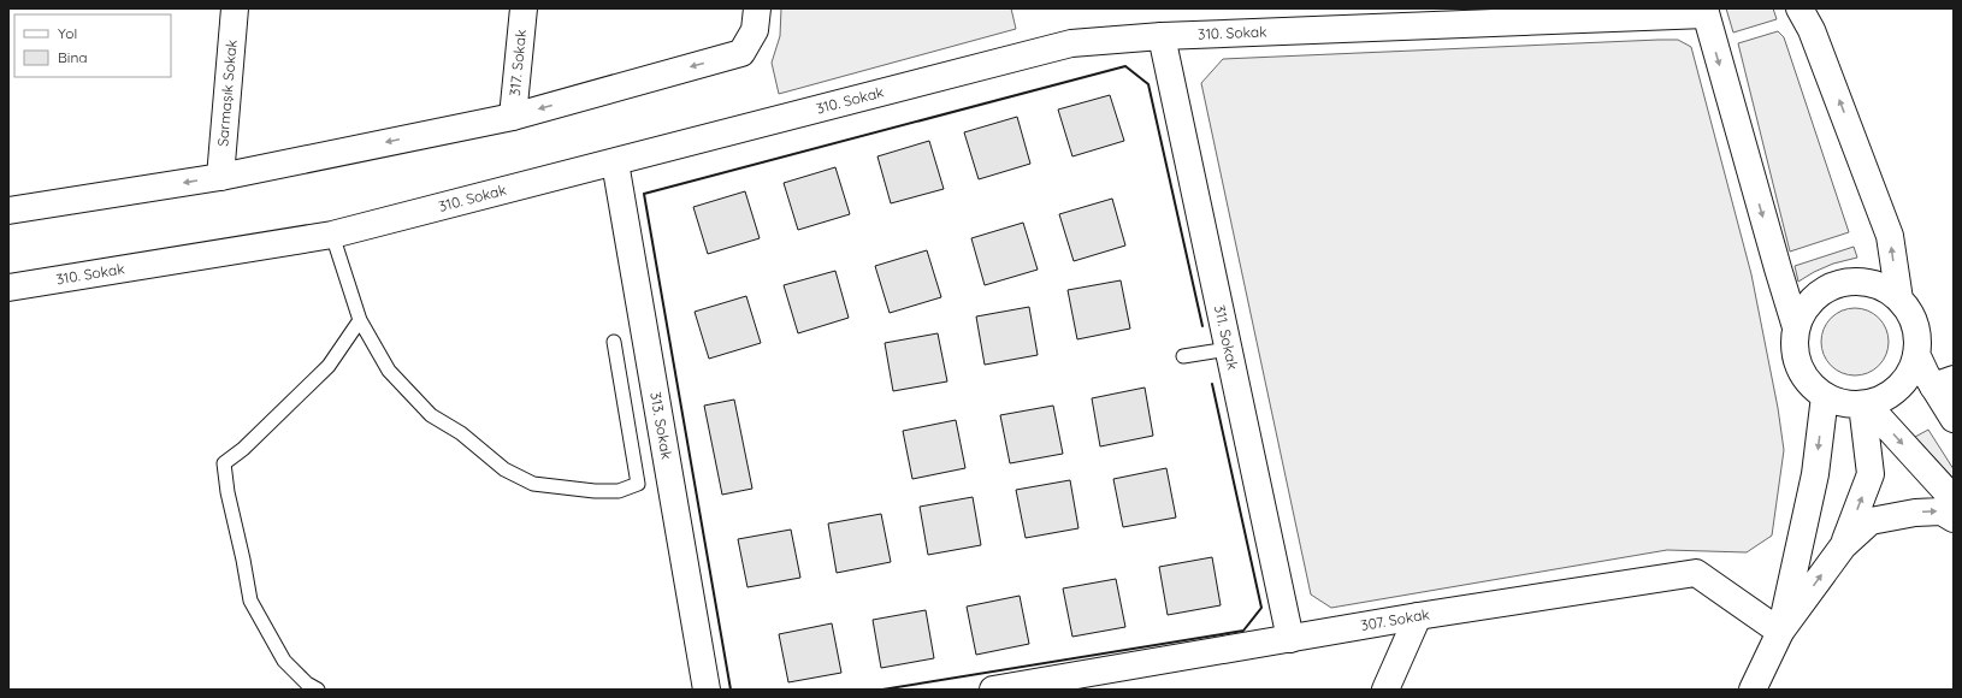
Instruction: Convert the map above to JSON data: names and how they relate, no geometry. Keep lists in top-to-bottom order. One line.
{"streets":{"street":["310. Sokak","317. Sokak","Sarmaşık Sokak","311. Sokak","313. Sokak","307. Sokak"]},"crossings":[["310. Sokak","311. Sokak"],["310. Sokak","313. Sokak"],["311. Sokak","307. Sokak"]],"legend":["Yol","Bina"]}
